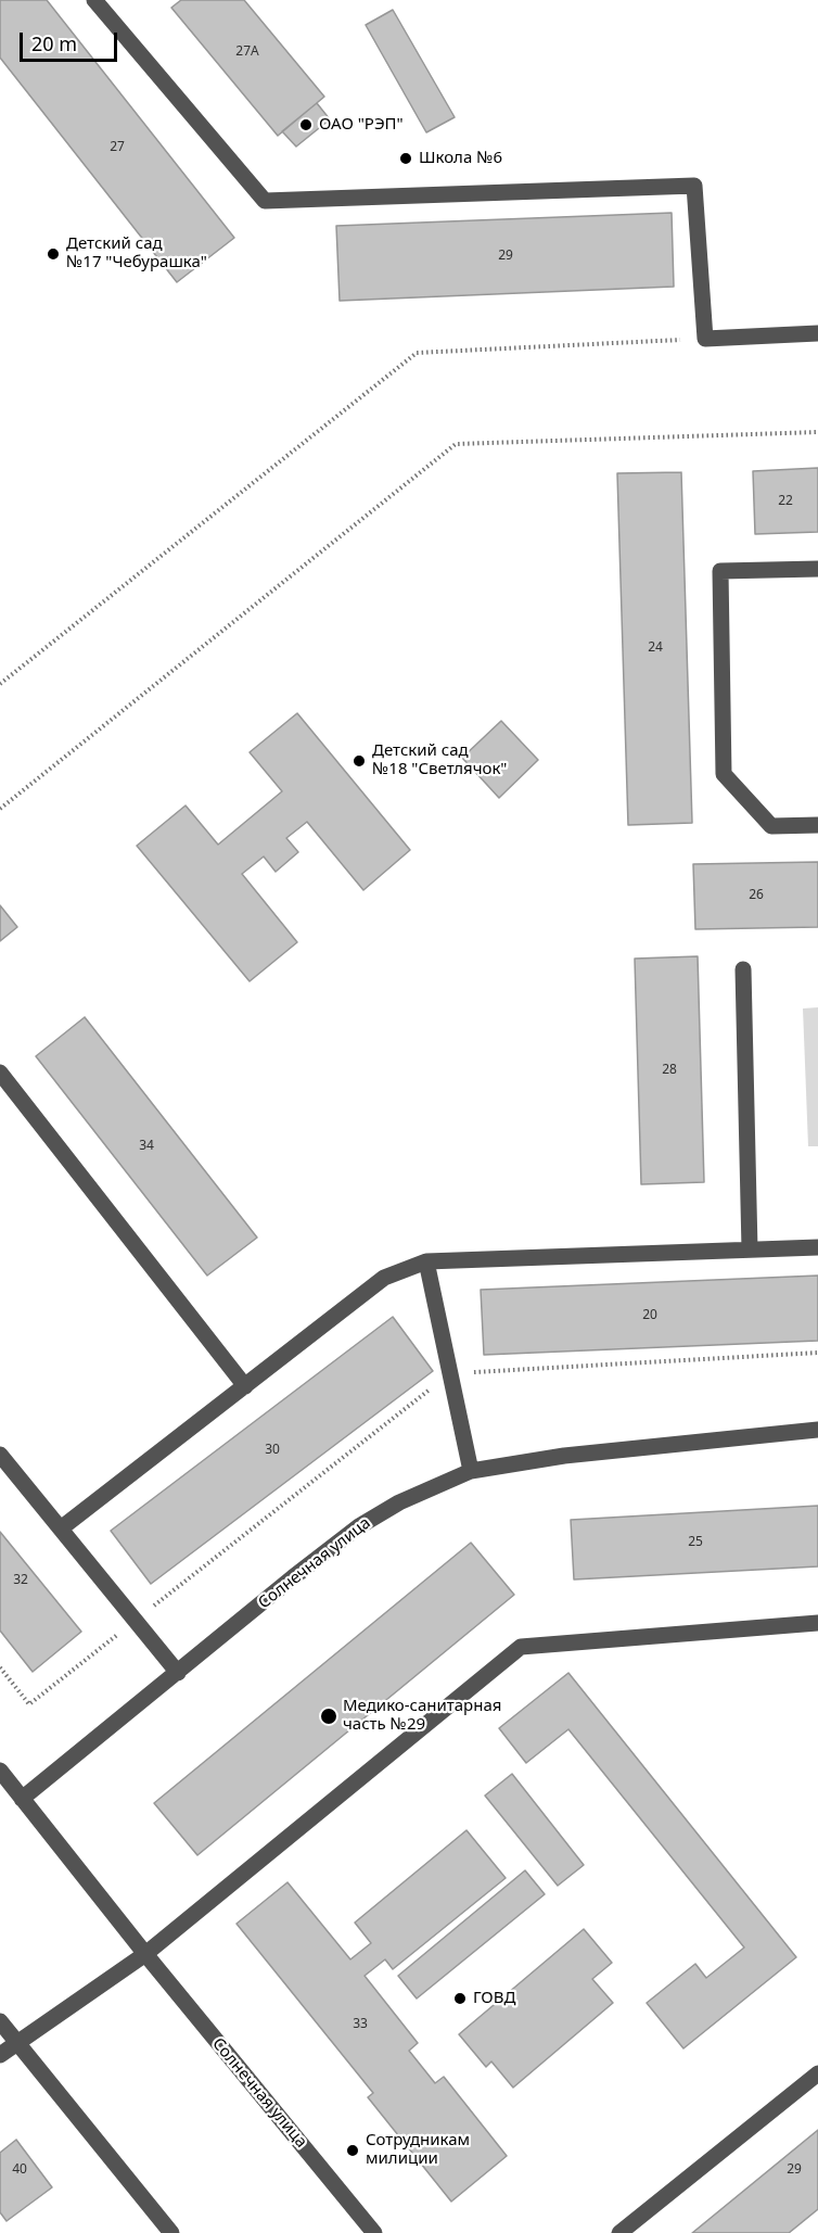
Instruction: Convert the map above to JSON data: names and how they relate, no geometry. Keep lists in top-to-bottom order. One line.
{"streets":{"street":["Солнечная улица"]},"places":["ОАО \"РЭП\"","Школа №6","Детский сад №17 \"Чебурашка\"","Детский сад №18 \"Светлячок\"","Медико-санитарная часть №29","ГОВД","Сотрудникам милиции"],"house_numbers":["27А","27","29","22","24","26","28","34","20","30","25","32","33","40","29"],"scale_bar":"20 m"}
